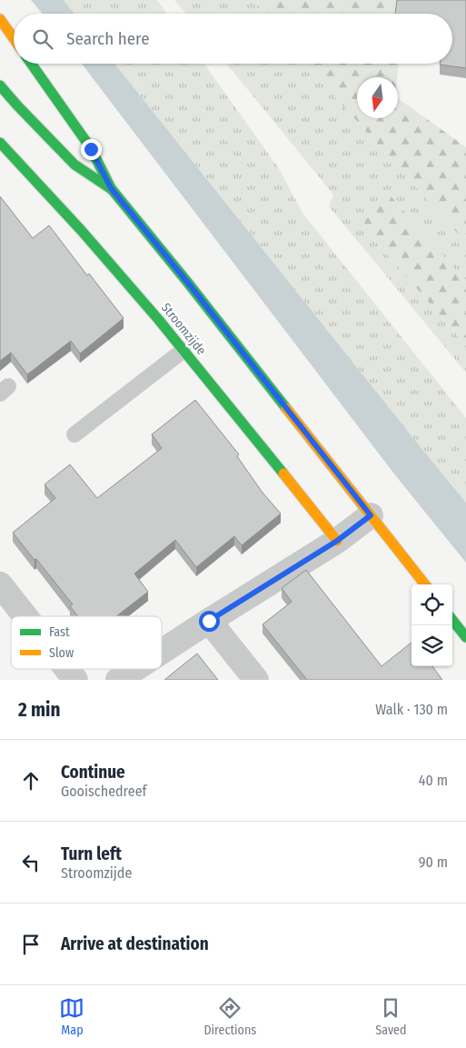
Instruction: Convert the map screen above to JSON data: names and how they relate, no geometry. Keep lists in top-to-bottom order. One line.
{"streets":{"street":["Stroomzijde"]},"legend":["Fast","Slow"],"north":"bottom","page":{"search":"Search here","heading":["2 min","Walk · 130 m"],"list":[["Continue","Gooischedreef","40 m"],["Turn left","Stroomzijde","90 m"],"Arrive at destination"],"nav":["Map","Directions","Saved"]}}
